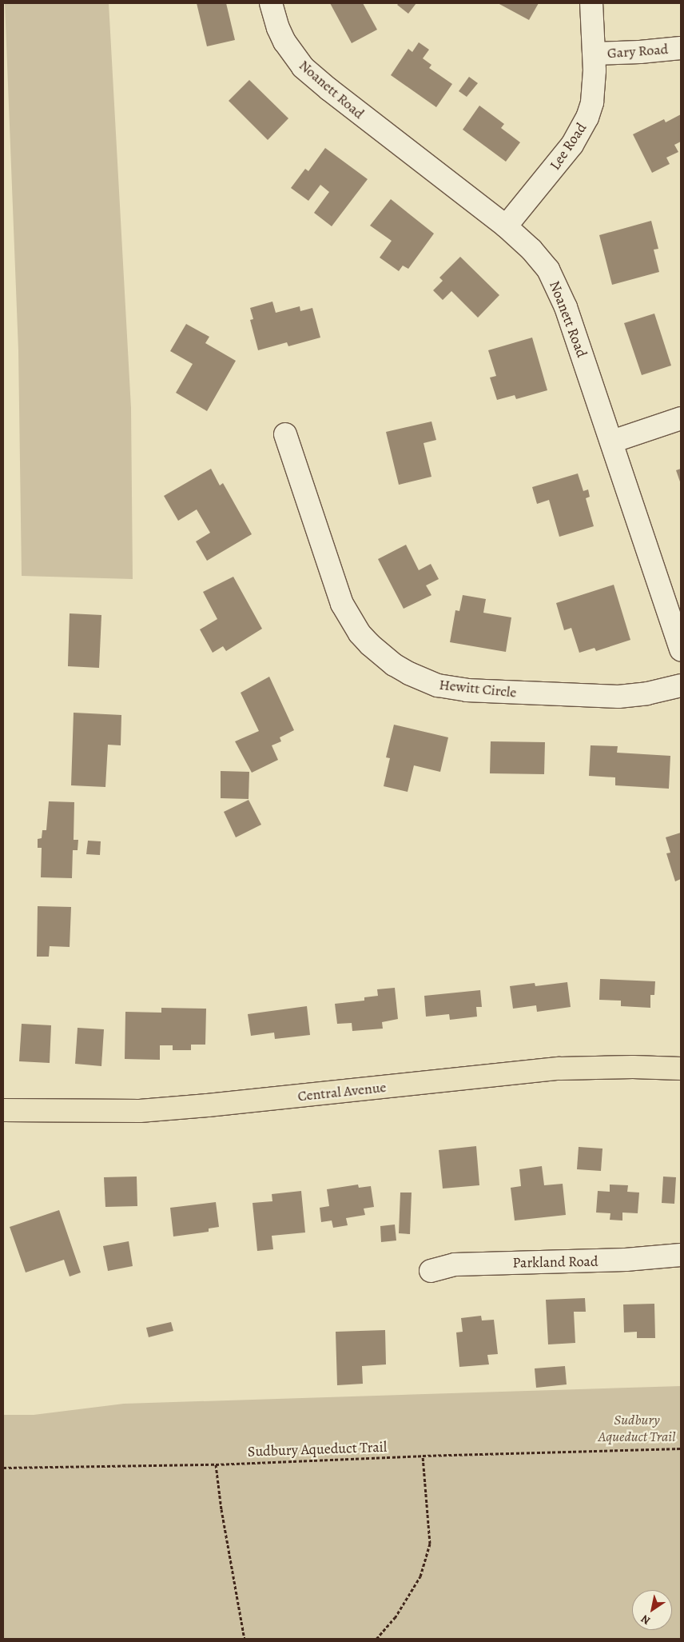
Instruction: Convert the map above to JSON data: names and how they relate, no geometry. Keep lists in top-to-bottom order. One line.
{"streets":{"main road":["Central Avenue"],"street":["Gary Road","Noanett Road","Lee Road","Hewitt Circle","Parkland Road"],"path":["Sudbury Aqueduct Trail"]},"crossings":[["Gary Road","Lee Road"],["Noanett Road","Lee Road"]],"parks":["Sudbury Aqueduct Trail"],"north":"bottom left"}
